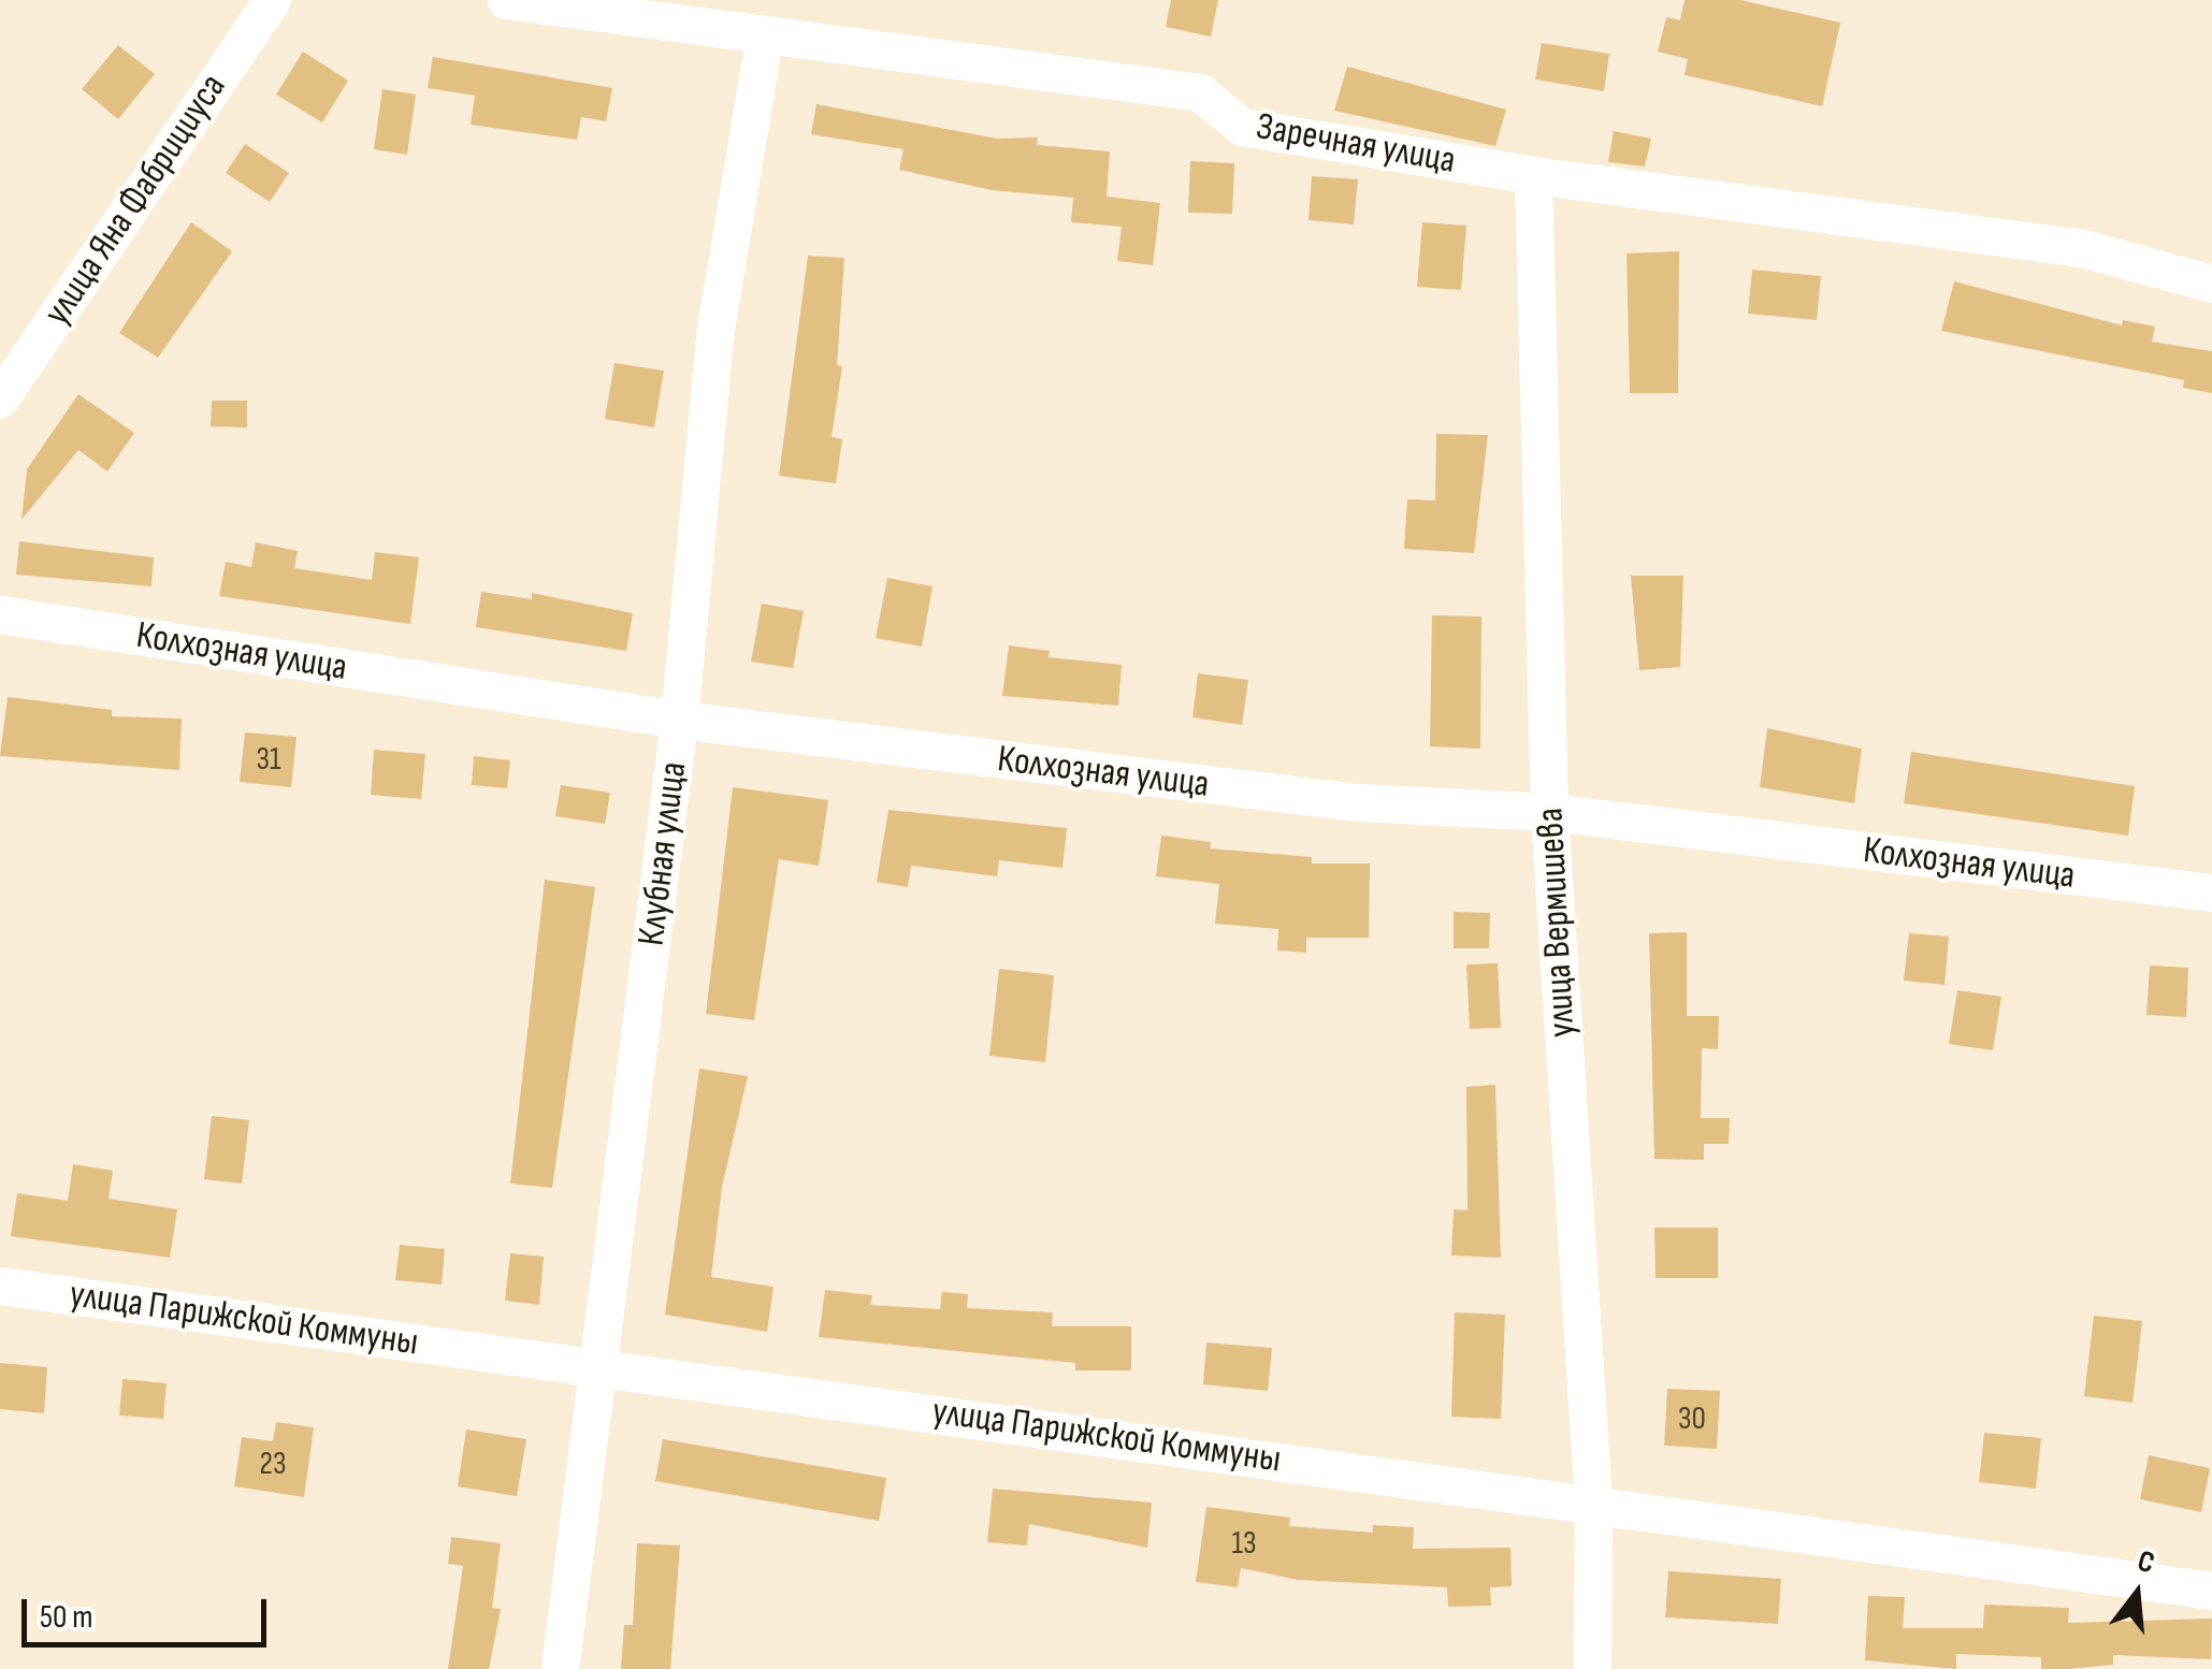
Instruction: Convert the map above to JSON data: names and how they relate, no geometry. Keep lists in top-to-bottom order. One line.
{"streets":{"street":["Заречная улица","улица Яна Фабрициуса","Колхозная улица","Клубная улица","улица Вермишева","улица Парижской Коммуны"]},"crossings":[["Заречная улица","Клубная улица"],["Заречная улица","улица Вермишева"],["Колхозная улица","Клубная улица"],["Колхозная улица","улица Вермишева"],["Клубная улица","улица Парижской Коммуны"],["улица Вермишева","улица Парижской Коммуны"]],"house_numbers":["31","30","23","13"],"scale_bar":"50 m","north":"top"}
